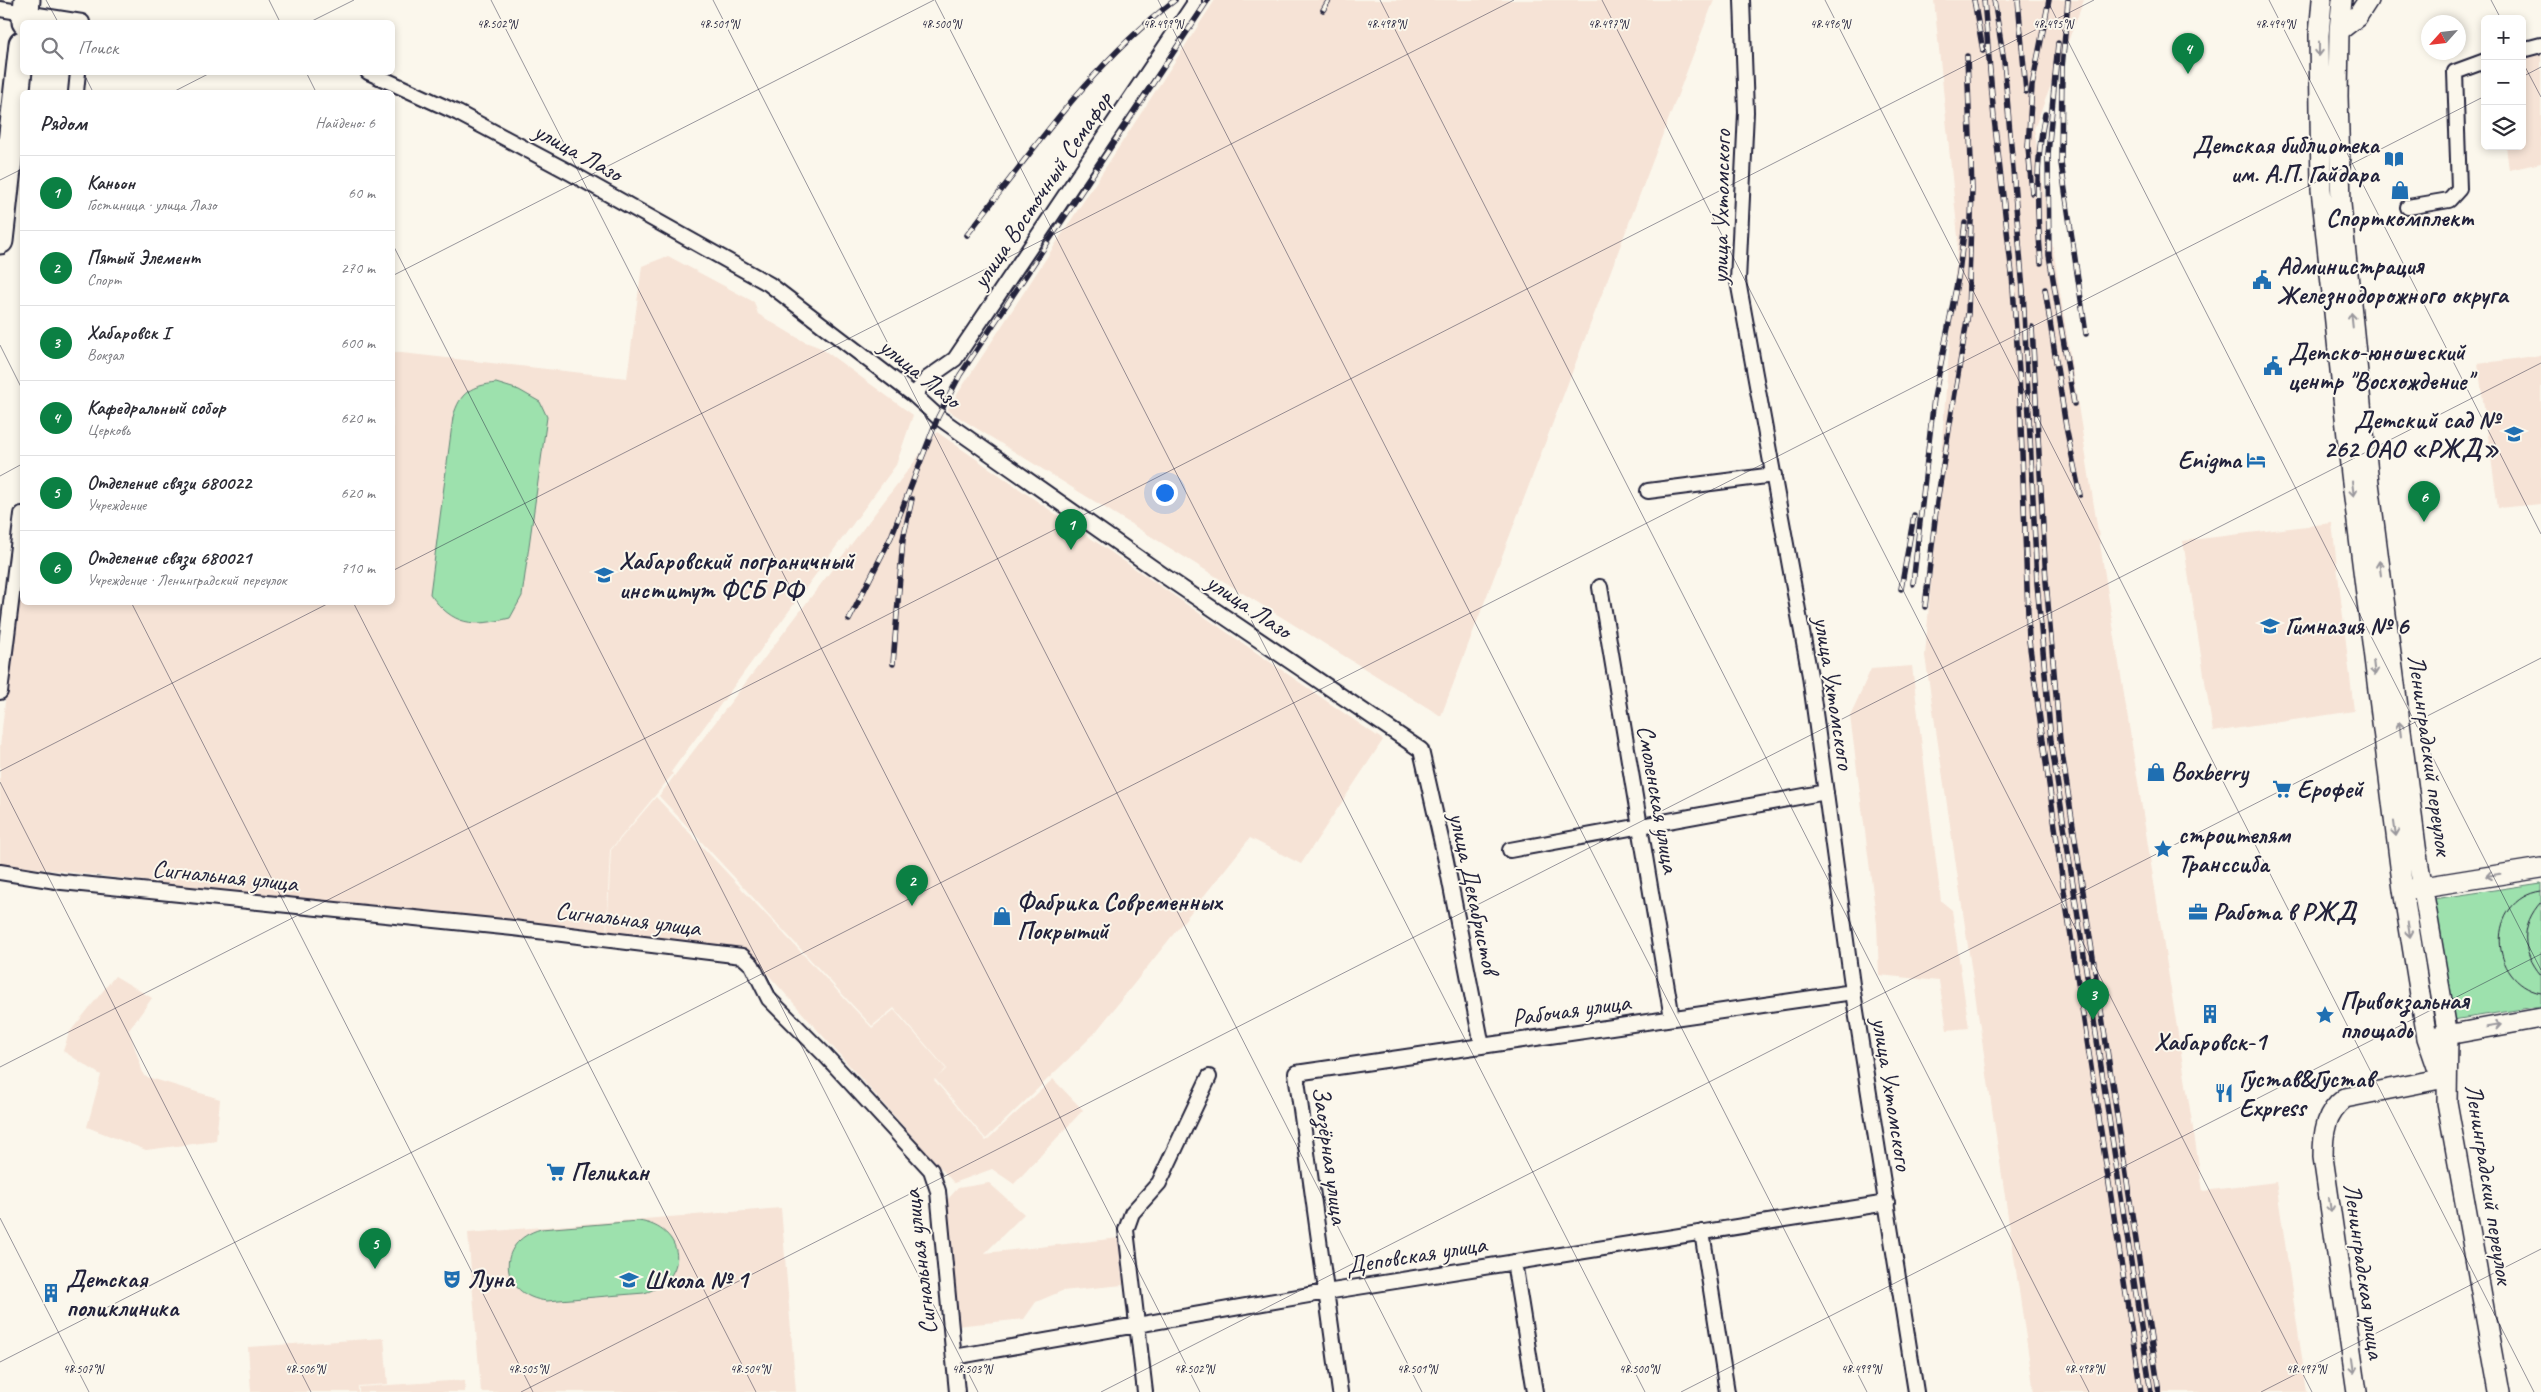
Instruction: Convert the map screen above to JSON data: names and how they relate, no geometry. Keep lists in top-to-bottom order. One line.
{"streets":{"main road":["Ленинградский переулок","Ленинградская улица"],"street":["улица Лазо","улица Восточный Семафор","улица Ухтомского","Смоленская улица","Сигнальная улица","улица Декабристов","Рабочая улица","Заозёрная улица","Деповская улица"]},"crossings":[["улица Лазо","улица Восточный Семафор"],["улица Лазо","улица Декабристов"],["улица Ухтомского","Рабочая улица"],["улица Ухтомского","Деповская улица"],["Ленинградский переулок","Ленинградская улица"],["Смоленская улица","Рабочая улица"],["Сигнальная улица","Деповская улица"],["улица Декабристов","Рабочая улица"],["Рабочая улица","Заозёрная улица"],["Заозёрная улица","Деповская улица"]],"one_way":["Ленинградская улица"],"places":{"library":["Детская библиотека им. А.П. Гайдара"],"shop":["Спорткомплект","Boxberry","Фабрика Современных Покрытий"],"public building":["Администрация Железнодорожного округа","Детско-юношеский центр \"Восхождение\""],"school or university":["Детский сад № 262 ОАО «РЖД»","Хабаровский пограничный институт ФСБ РФ","Гимназия № 6","Школа № 1"],"hotel":["Enigma"],"supermarket":["Ерофей","Пеликан"],"place":["строителям Транссиба","Привокзальная площадь"],"office":["Работа в РЖД"],"building":["Хабаровск-1","Детская поликлиника"],"restaurant":["Густав&Густав Express"],"theatre":["Луна"]},"north":"bottom left","page":{"map_buttons":["+","−"],"search":"Поиск","pins":["4","6","1","2","3","5"],"heading":["Рядом","Найдено: 6"],"list":[{"mark":"1","name":"Каньон","note":"Гостиница · улица Лазо","value":"60 m"},{"mark":"2","name":"Пятый Элемент","note":"Спорт","value":"270 m"},{"mark":"3","name":"Хабаровск I","note":"Вокзал","value":"600 m"},{"mark":"4","name":"Кафедральный собор","note":"Церковь","value":"620 m"},{"mark":"5","name":"Отделение связи 680022","note":"Учреждение","value":"620 m"},{"mark":"6","name":"Отделение связи 680021","note":"Учреждение · Ленинградский переулок","value":"710 m"}]},"coordinates":["48.502°N","48.501°N","48.500°N","48.499°N","48.498°N","48.497°N","48.496°N","48.495°N","48.494°N","48.507°N","48.506°N","48.505°N","48.504°N","48.503°N"]}
